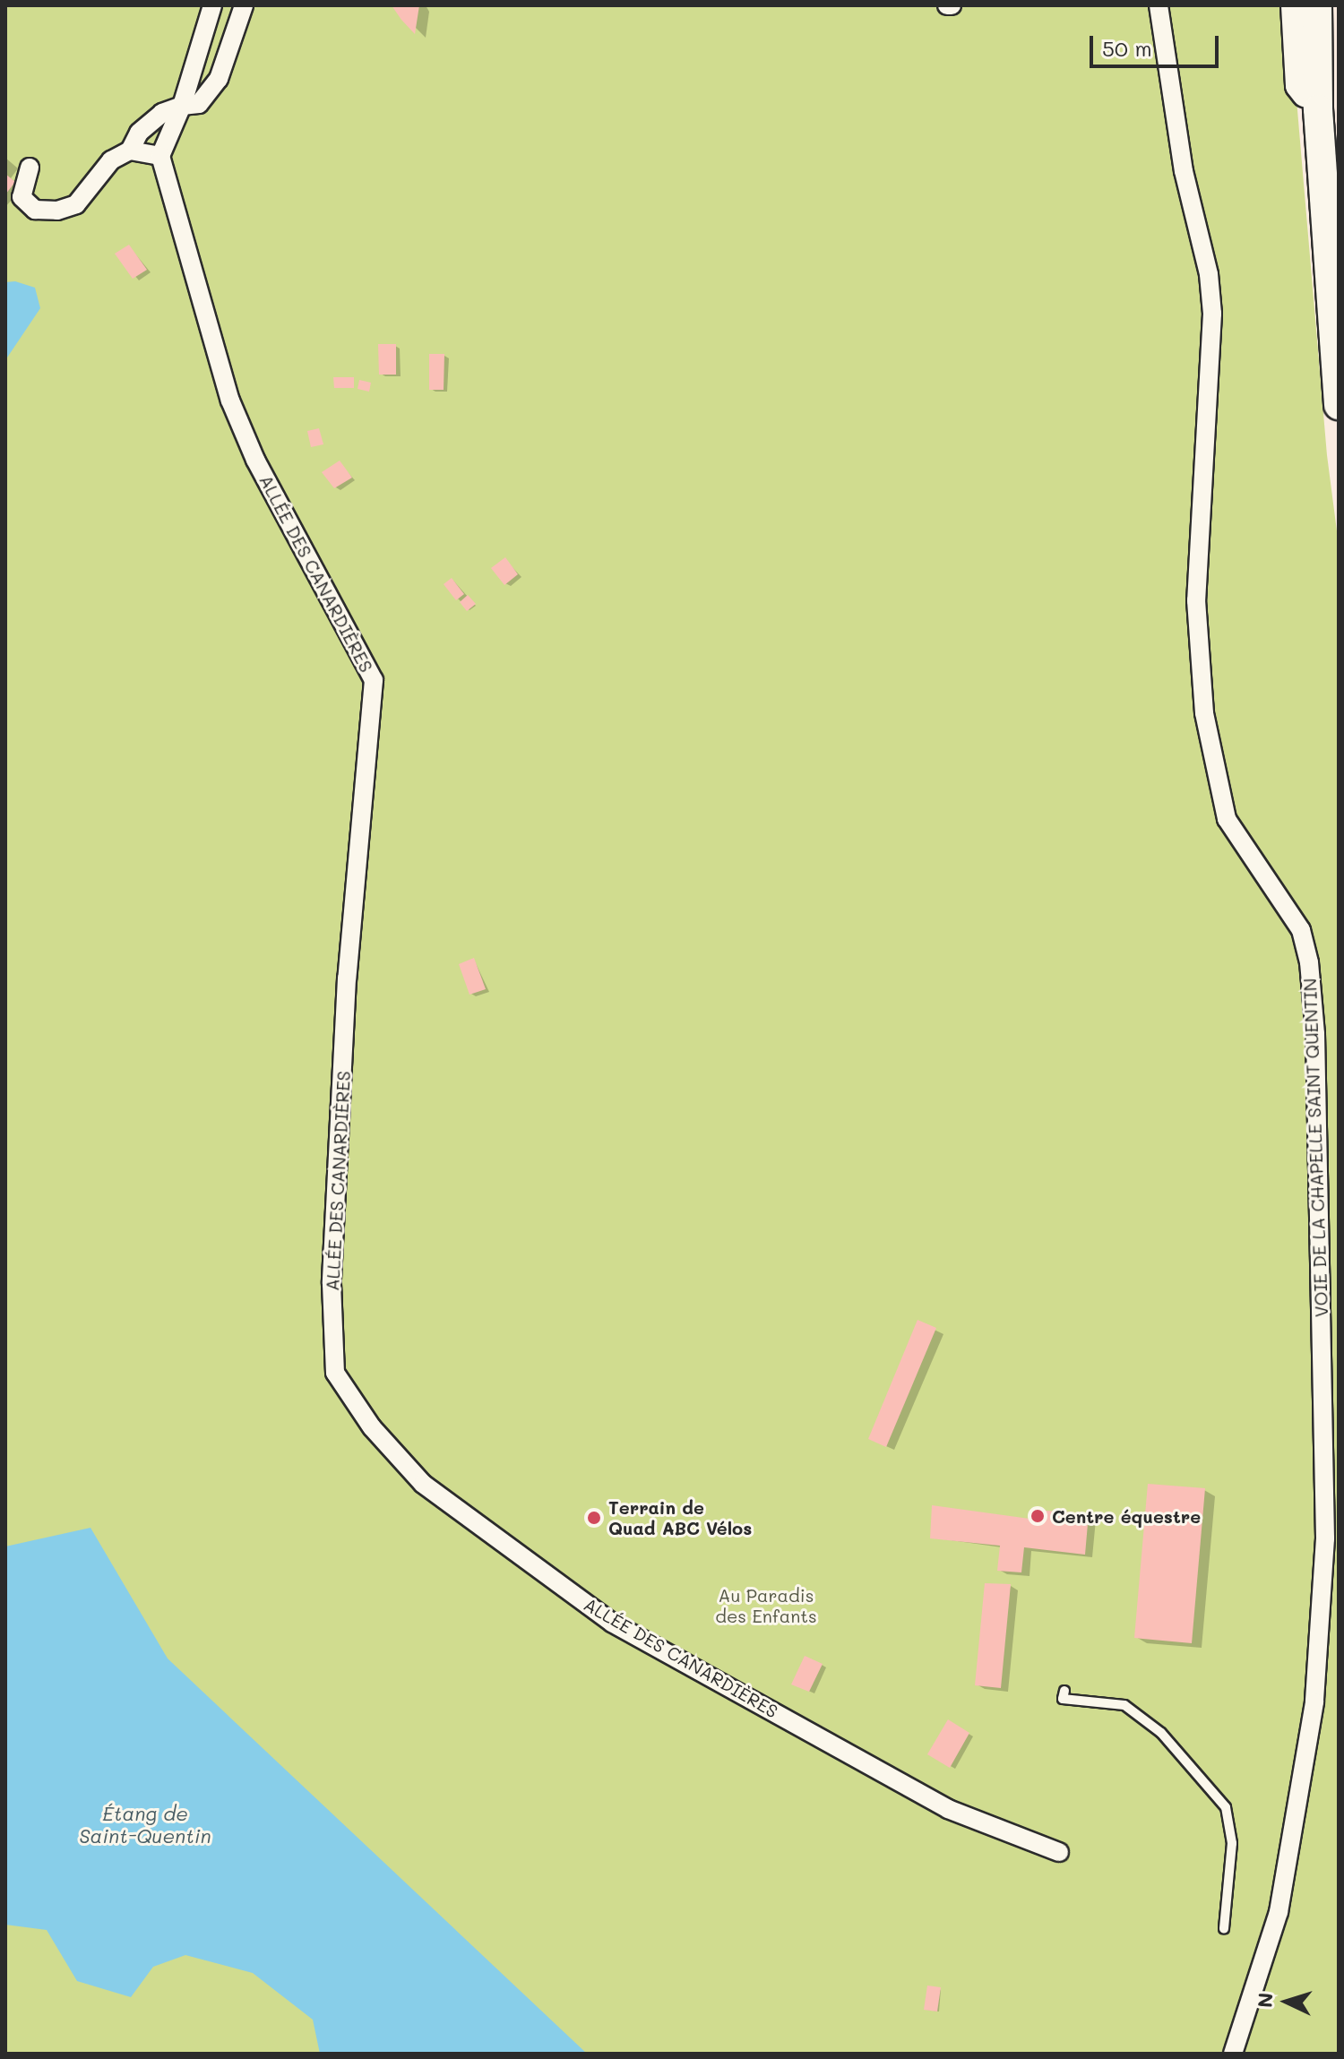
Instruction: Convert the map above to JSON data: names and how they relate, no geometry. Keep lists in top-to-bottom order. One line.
{"streets":{"street":["ALLÉE DES CANARDIÈRES","VOIE DE LA CHAPELLE SAINT QUENTIN"]},"water":["Étang de Saint-Quentin"],"parks":["Au Paradis des Enfants"],"places":["Centre équestre","Terrain de Quad ABC Vélos"],"scale_bar":"50 m","north":"left"}
